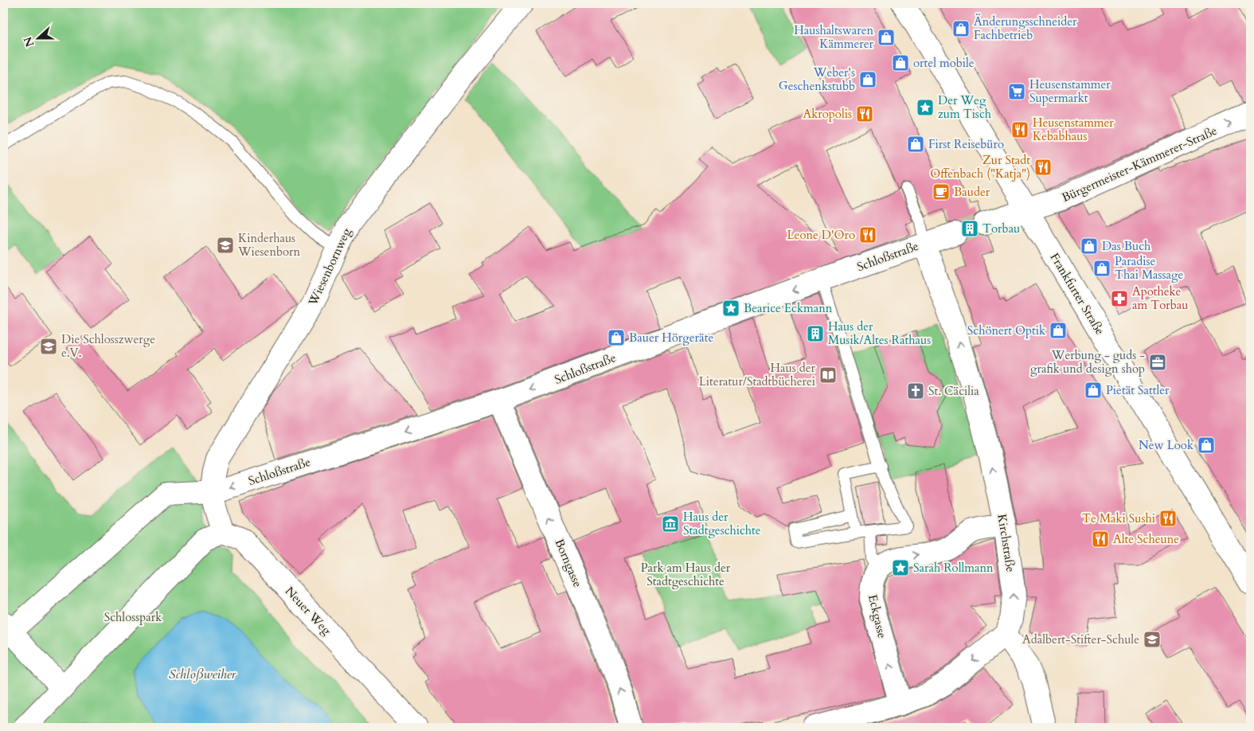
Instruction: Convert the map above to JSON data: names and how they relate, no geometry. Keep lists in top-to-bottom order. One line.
{"streets":{"street":["Bürgermeister-Kämmerer-Straße","Schloßstraße","Wiesenbornweg","Frankfurter Straße","Kirchstraße","Borngasse","Neuer Weg","Eckgasse"]},"crossings":[["Bürgermeister-Kämmerer-Straße","Frankfurter Straße"],["Schloßstraße","Wiesenbornweg"],["Schloßstraße","Kirchstraße"],["Schloßstraße","Borngasse"]],"one_way":["Bürgermeister-Kämmerer-Straße","Schloßstraße","Kirchstraße","Borngasse","Eckgasse"],"water":["Schloßweiher"],"parks":["Park am Haus der Stadtgeschichte","Schlosspark"],"places":{"shop":["Änderungsschneider Fachbetrieb","Haushaltswaren Kämmerer","ortel mobile","Weber's Geschenkstubb","First Reisebüro","Das Buch","Paradise Thai Massage","Schönert Optik","Bauer Hörgeräte","Pietät Sattler","New Look"],"supermarket":["Heusenstammer Supermarkt"],"place":["Der Weg zum Tisch","Bearice Eckmann","Sarah Rollmann"],"restaurant":["Akropolis","Heusenstammer Kebabhaus","Zur Stadt Offenbach (\"Katja\")","Leone D'Oro","Te Maki Sushi","Alte Scheune"],"cafe":["Bauder"],"building":["Torbau","Haus der Musik/Altes Rathaus"],"school or university":["Kinderhaus Wiesenborn","Die Schlosszwerge e.V.","Adalbert-Stifter-Schule"],"pharmacy":["Apotheke am Torbau"],"office":["Werbung - guds - grafik und design shop"],"library":["Haus der Literatur/Stadtbücherei"],"church":["St. Cäcilia"],"museum":["Haus der Stadtgeschichte"]},"north":"left"}
